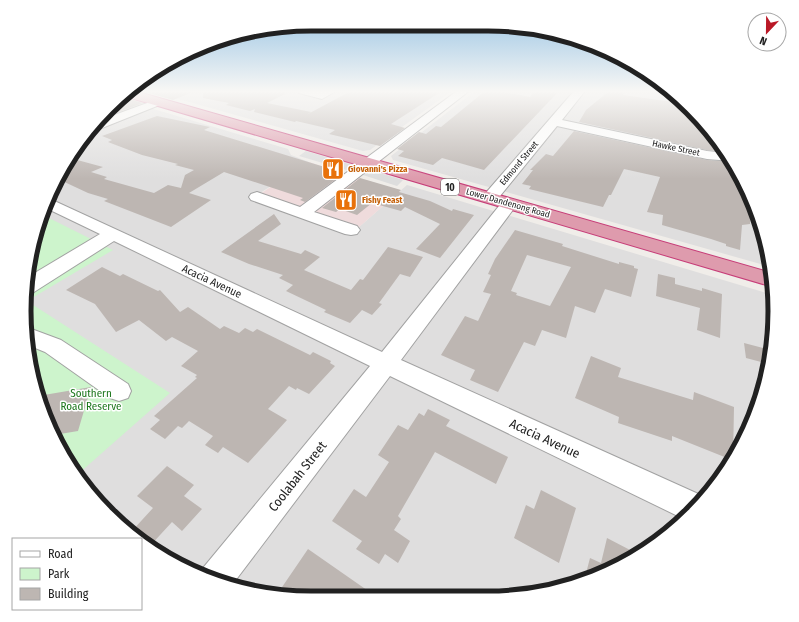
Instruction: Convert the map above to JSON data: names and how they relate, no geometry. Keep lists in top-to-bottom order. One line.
{"streets":{"highway":["10","Lower Dandenong Road"],"street":["Hawke Street","Edmond Street","Acacia Avenue","Coolabah Street"]},"crossings":[["Hawke Street","Edmond Street"],["Edmond Street","Lower Dandenong Road"],["Lower Dandenong Road","Coolabah Street"],["Acacia Avenue","Coolabah Street"]],"parks":["Southern Road Reserve"],"places":{"restaurant":["Giovanni's Pizza","Fishy Feast"]},"legend":["Road","Park","Building"],"north":"bottom"}
